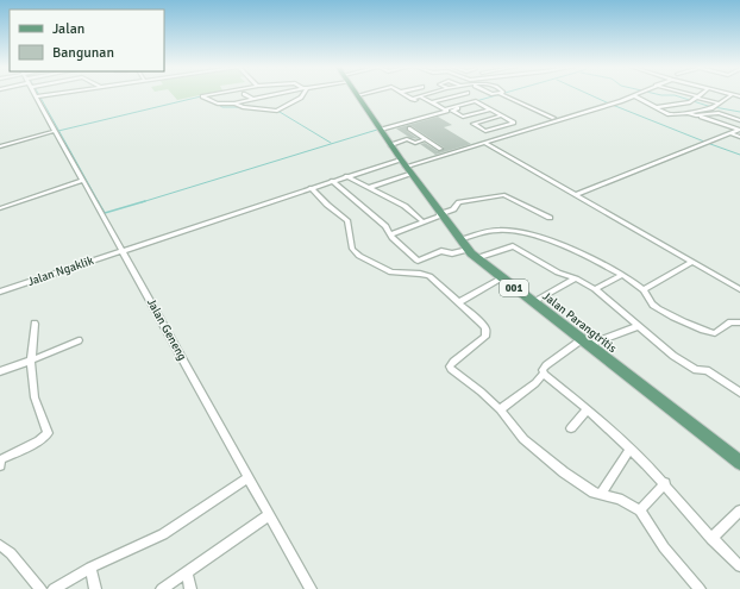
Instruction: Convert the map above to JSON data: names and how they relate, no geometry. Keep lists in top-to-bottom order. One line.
{"streets":{"main road":["001","Jalan Parangtritis"],"street":["Jalan Ngaklik","Jalan Geneng"]},"crossings":[["Jalan Ngaklik","Jalan Parangtritis"],["Jalan Ngaklik","Jalan Geneng"]],"legend":["Jalan","Bangunan"]}
